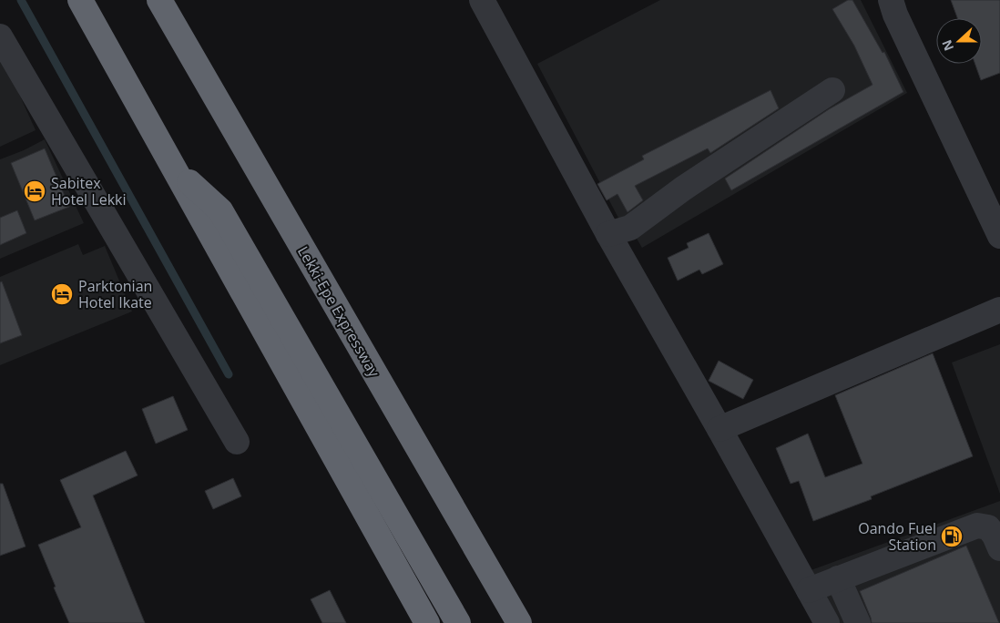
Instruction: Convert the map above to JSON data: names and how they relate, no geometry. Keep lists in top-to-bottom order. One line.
{"streets":{"highway":["Lekki-Epe Expressway"]},"places":{"hotel":["Sabitex Hotel Lekki","Parktonian Hotel Ikate"],"fuel station":["Oando Fuel Station"]},"north":"left"}
